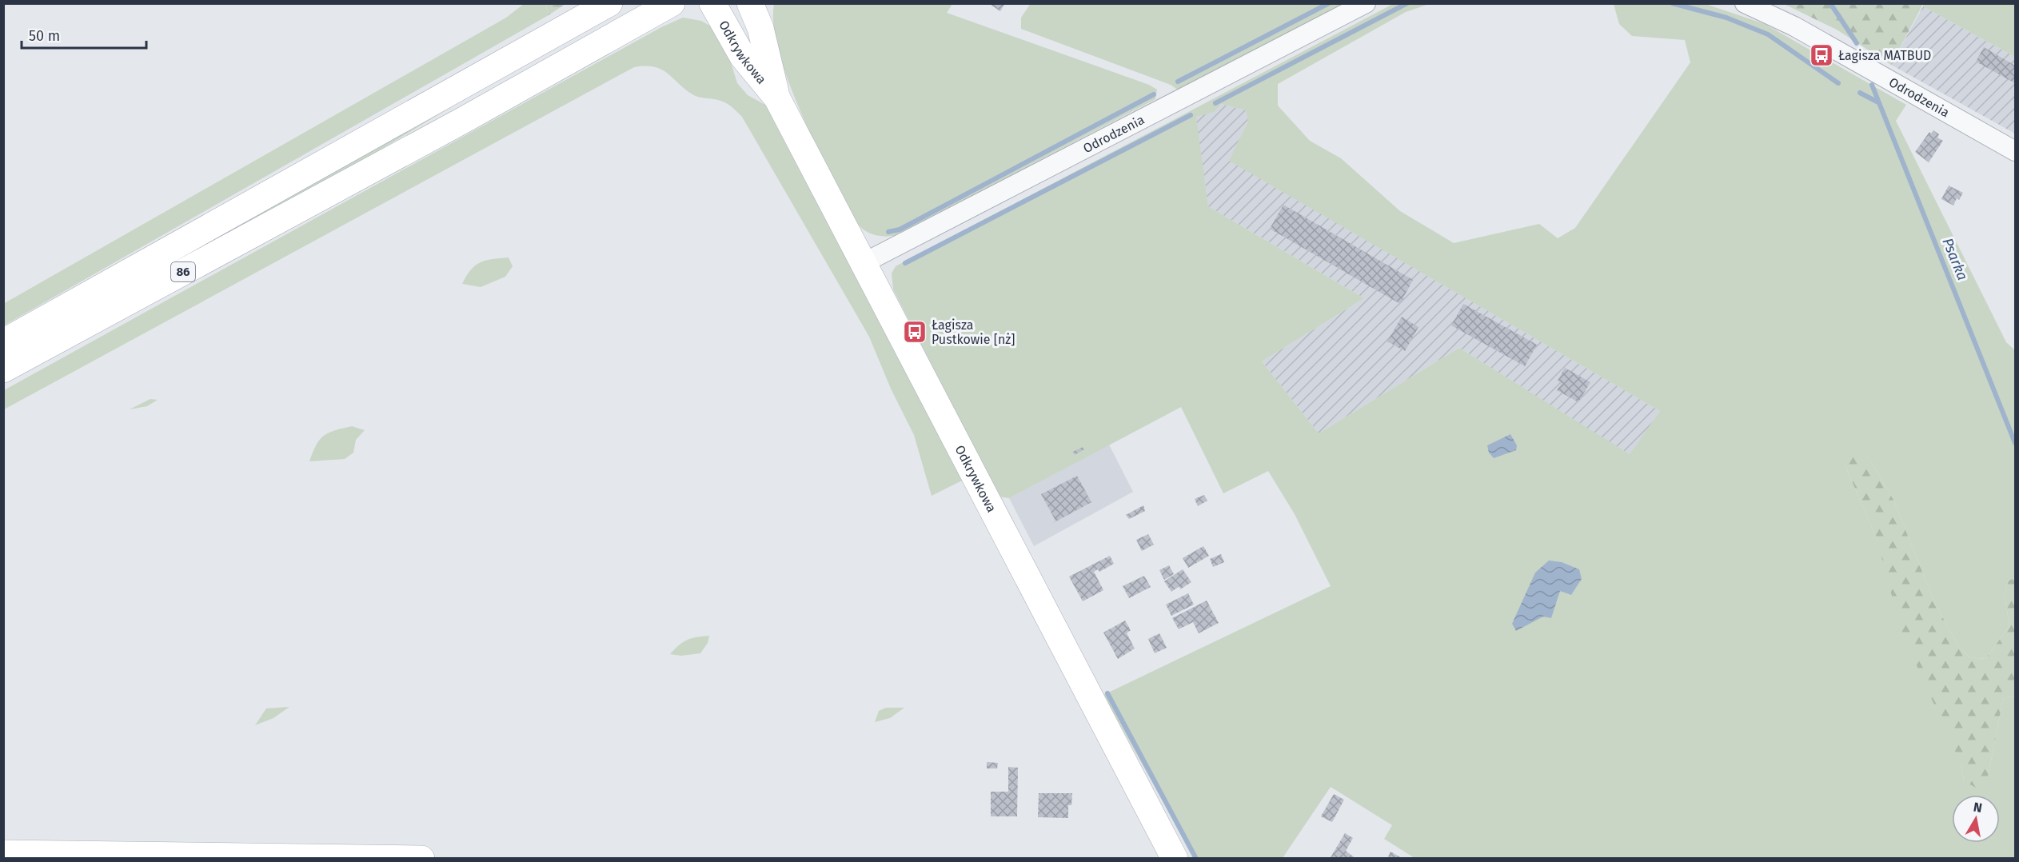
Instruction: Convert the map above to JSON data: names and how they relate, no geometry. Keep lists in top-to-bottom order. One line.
{"streets":{"street":["Odkrywkowa","Odrodzenia","86"]},"crossings":[["Odkrywkowa","Odrodzenia"]],"water":["Psarka"],"places":{"bus stop":["Łagisza MATBUD","Łagisza Pustkowie [nż]"]},"scale_bar":"50 m","north":"top"}
